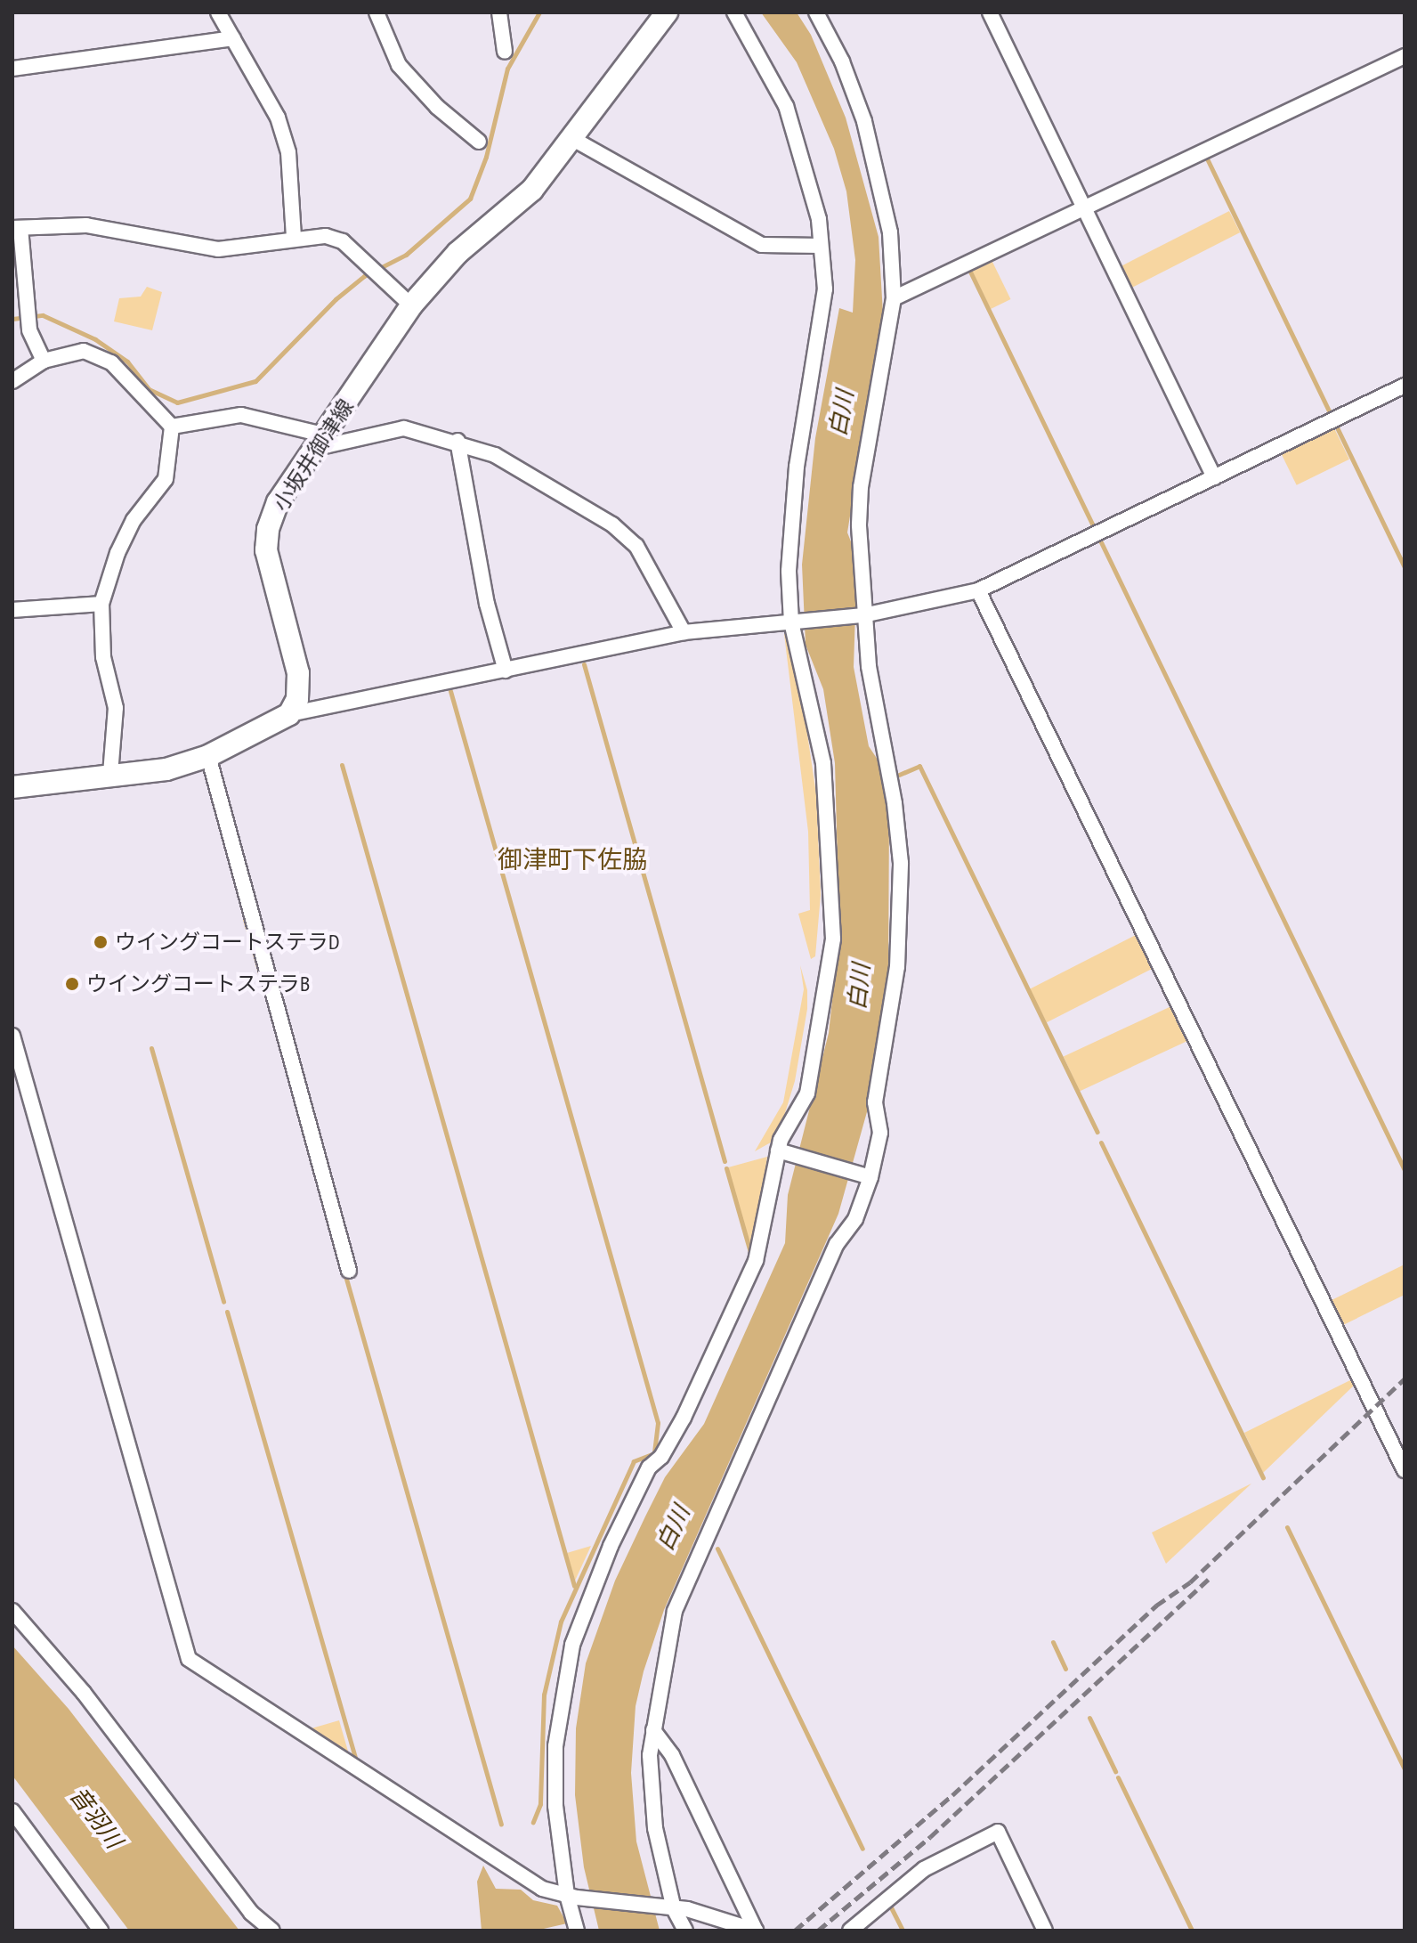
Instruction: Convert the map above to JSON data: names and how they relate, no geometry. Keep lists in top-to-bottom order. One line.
{"streets":{"main road":["小坂井御津線"]},"districts":["御津町下佐脇"],"water":["白川","音羽川"],"places":["ウイングコートステラD","ウイングコートステラB"]}
